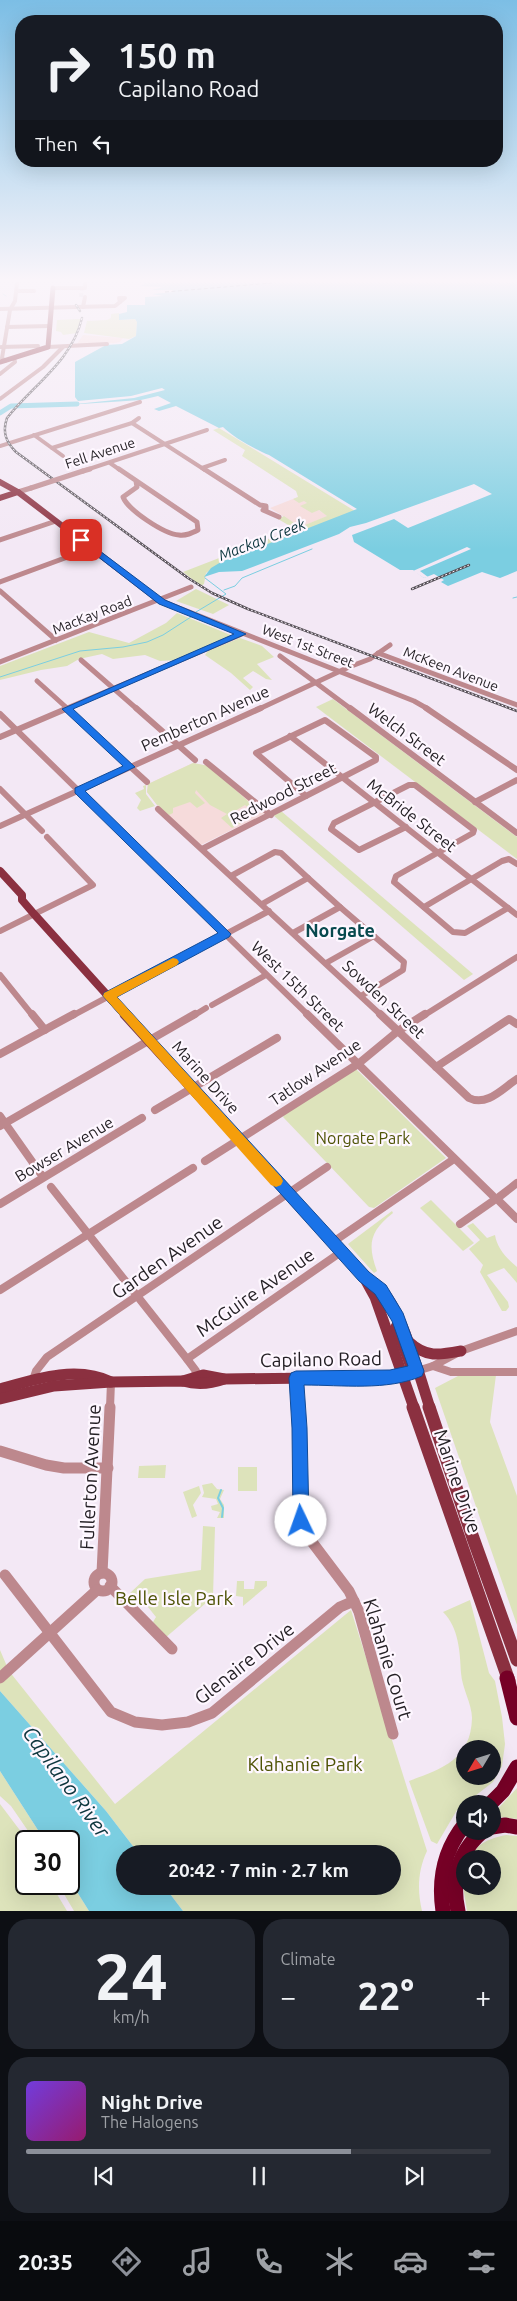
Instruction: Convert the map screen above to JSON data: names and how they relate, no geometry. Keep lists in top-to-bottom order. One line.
{"streets":{"main road":["Fell Avenue","West 1st Street","Marine Drive","Capilano Road"],"street":["MacKay Road","McKeen Avenue","Pemberton Avenue","Welch Street","Redwood Street","McBride Street","West 15th Street","Sowden Street","Tatlow Avenue","Bowser Avenue","Garden Avenue","McGuire Avenue","Fullerton Avenue","Klahanie Court","Glenaire Drive"]},"crossings":[["Fell Avenue","West 1st Street"],["MacKay Road","West 1st Street"],["West 1st Street","Pemberton Avenue"],["McKeen Avenue","Pemberton Avenue"],["Pemberton Avenue","Welch Street"],["Pemberton Avenue","West 15th Street"],["Redwood Street","McBride Street"],["Redwood Street","Sowden Street"],["West 15th Street","Tatlow Avenue"],["West 15th Street","McGuire Avenue"],["Sowden Street","Tatlow Avenue"],["Tatlow Avenue","Marine Drive"],["Marine Drive","Garden Avenue"],["Marine Drive","McGuire Avenue"],["Marine Drive","Capilano Road"],["Garden Avenue","Capilano Road"],["Capilano Road","Fullerton Avenue"],["Capilano Road","Klahanie Court"],["Klahanie Court","Glenaire Drive"]],"districts":["Norgate"],"water":["Mackay Creek","Capilano River"],"parks":["Norgate Park","Belle Isle Park","Klahanie Park"],"north":"bottom left","page":{"turn":["150 m","Capilano Road"],"then":"Then","limit":"30","trip":"20:42 · 7 min · 2.7 km","tile":[["24","km/h"],"Climate"],"heat":["−","22°","+"],"song":["Night Drive","The Halogens"],"tabs":"20:35"}}
